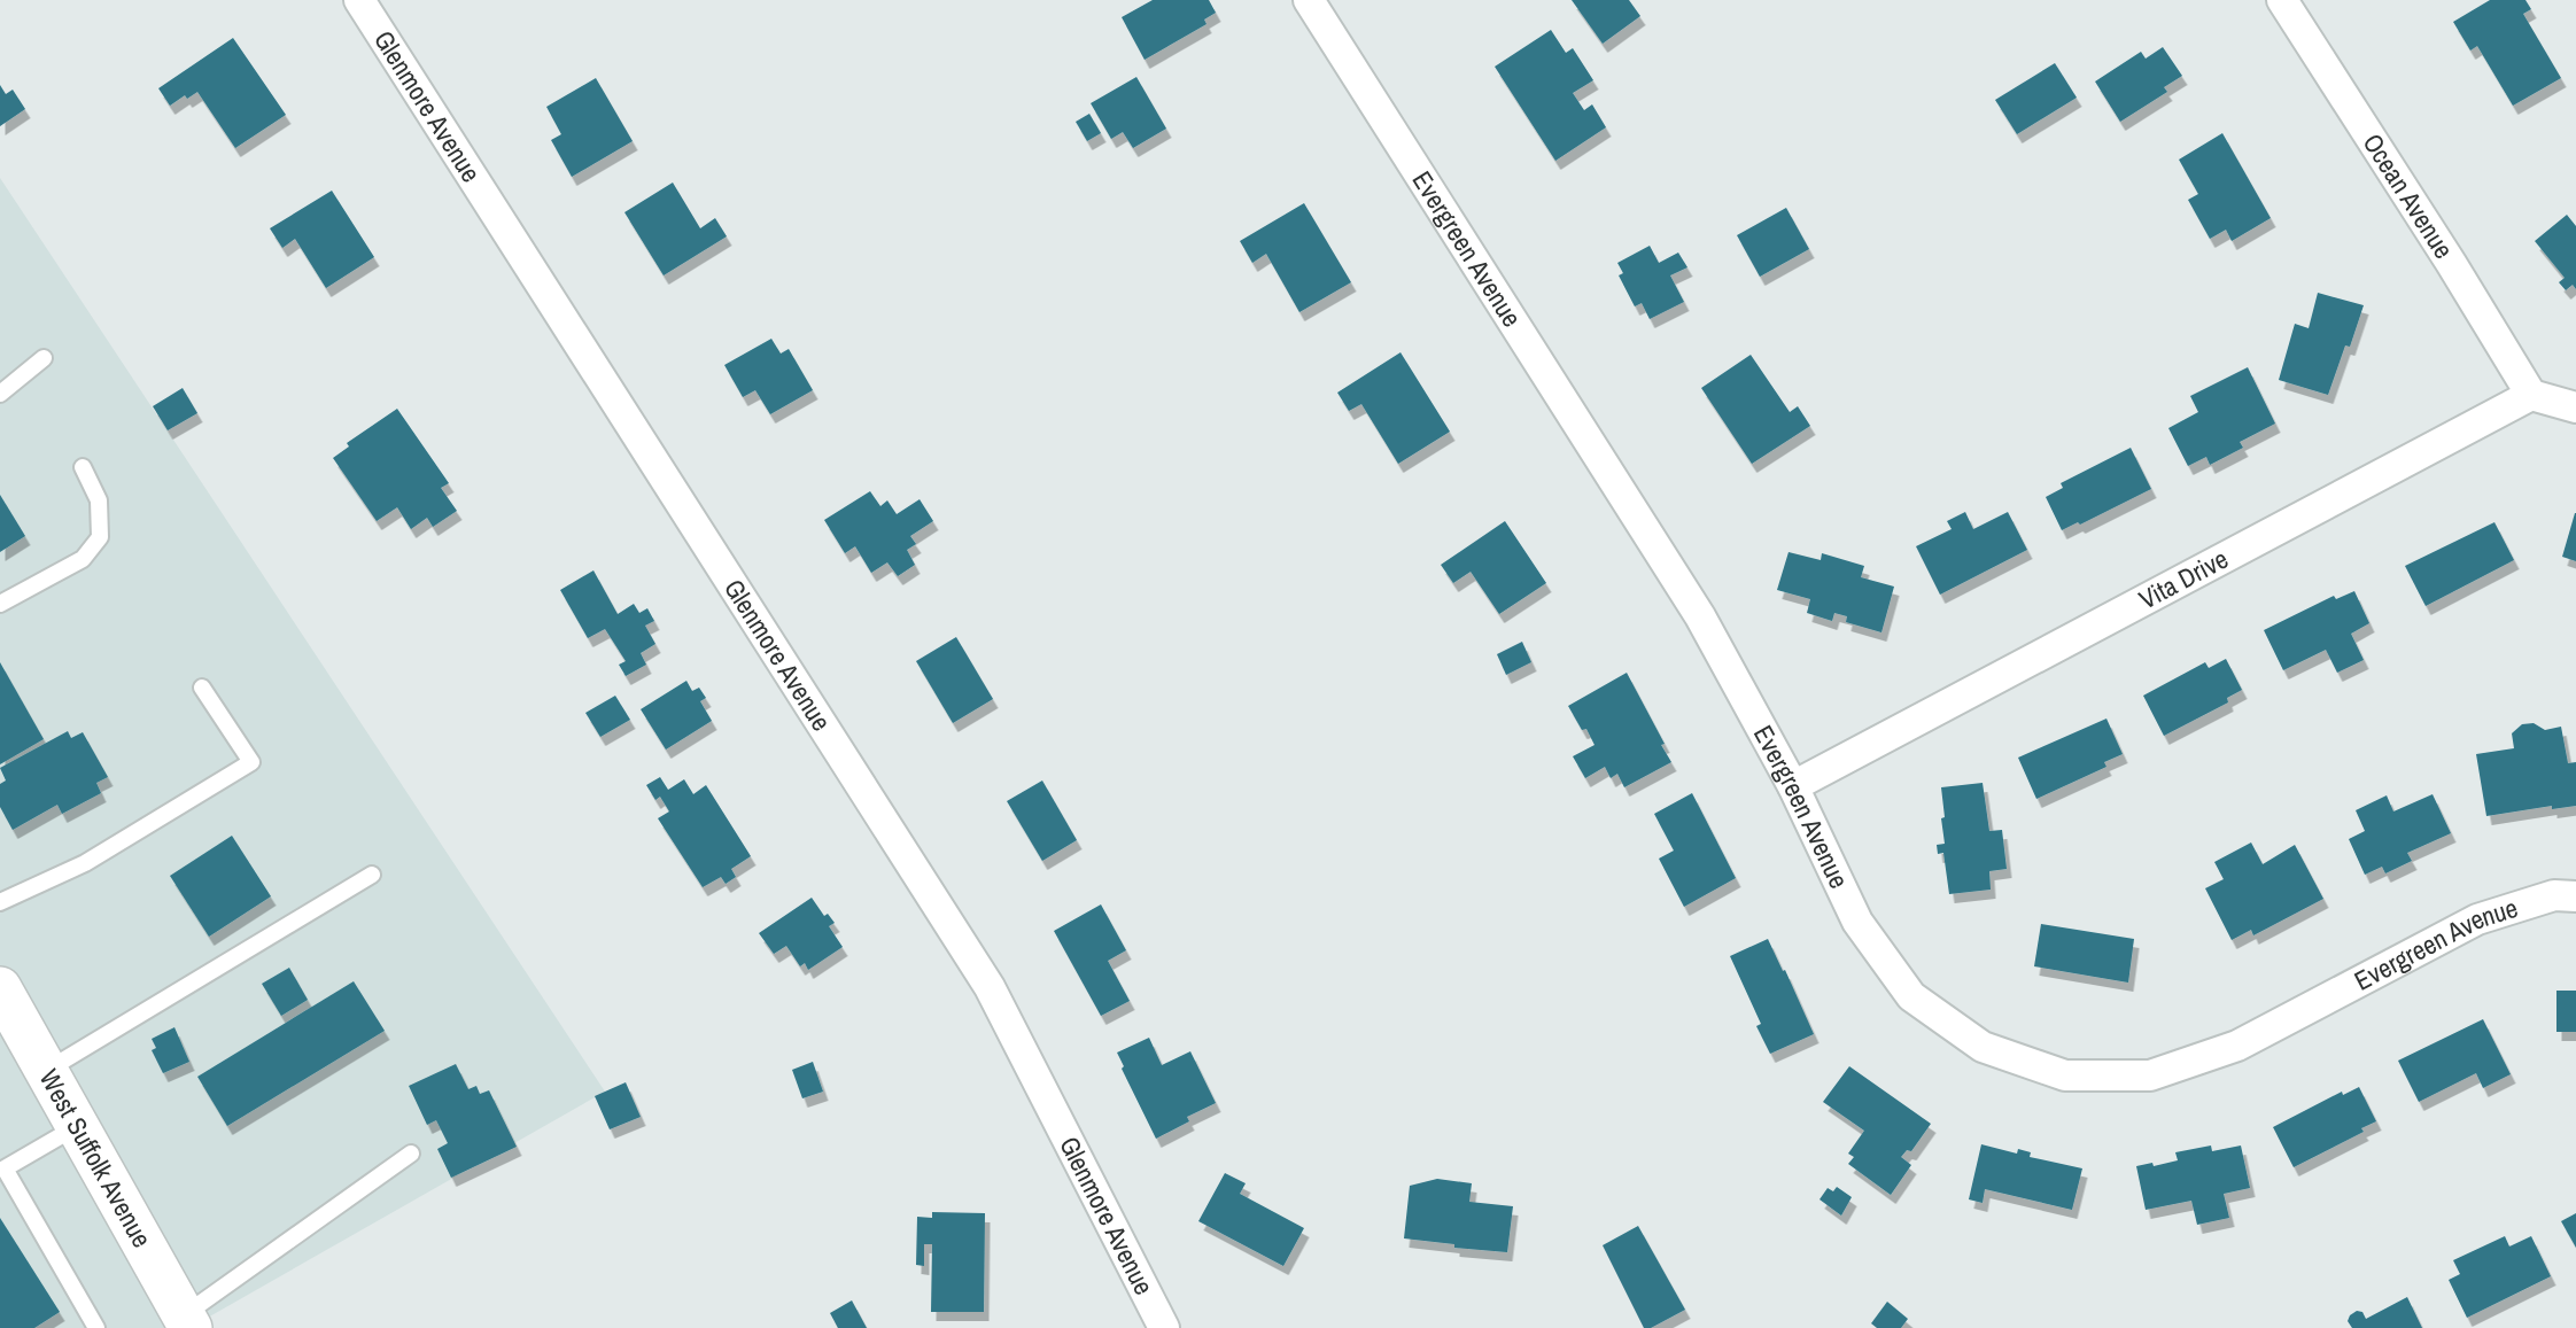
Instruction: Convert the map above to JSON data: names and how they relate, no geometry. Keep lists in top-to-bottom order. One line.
{"streets":{"main road":["West Suffolk Avenue"],"street":["Glenmore Avenue","Ocean Avenue","Evergreen Avenue","Vita Drive"]},"crossings":[["Ocean Avenue","Vita Drive"],["Evergreen Avenue","Vita Drive"]]}
